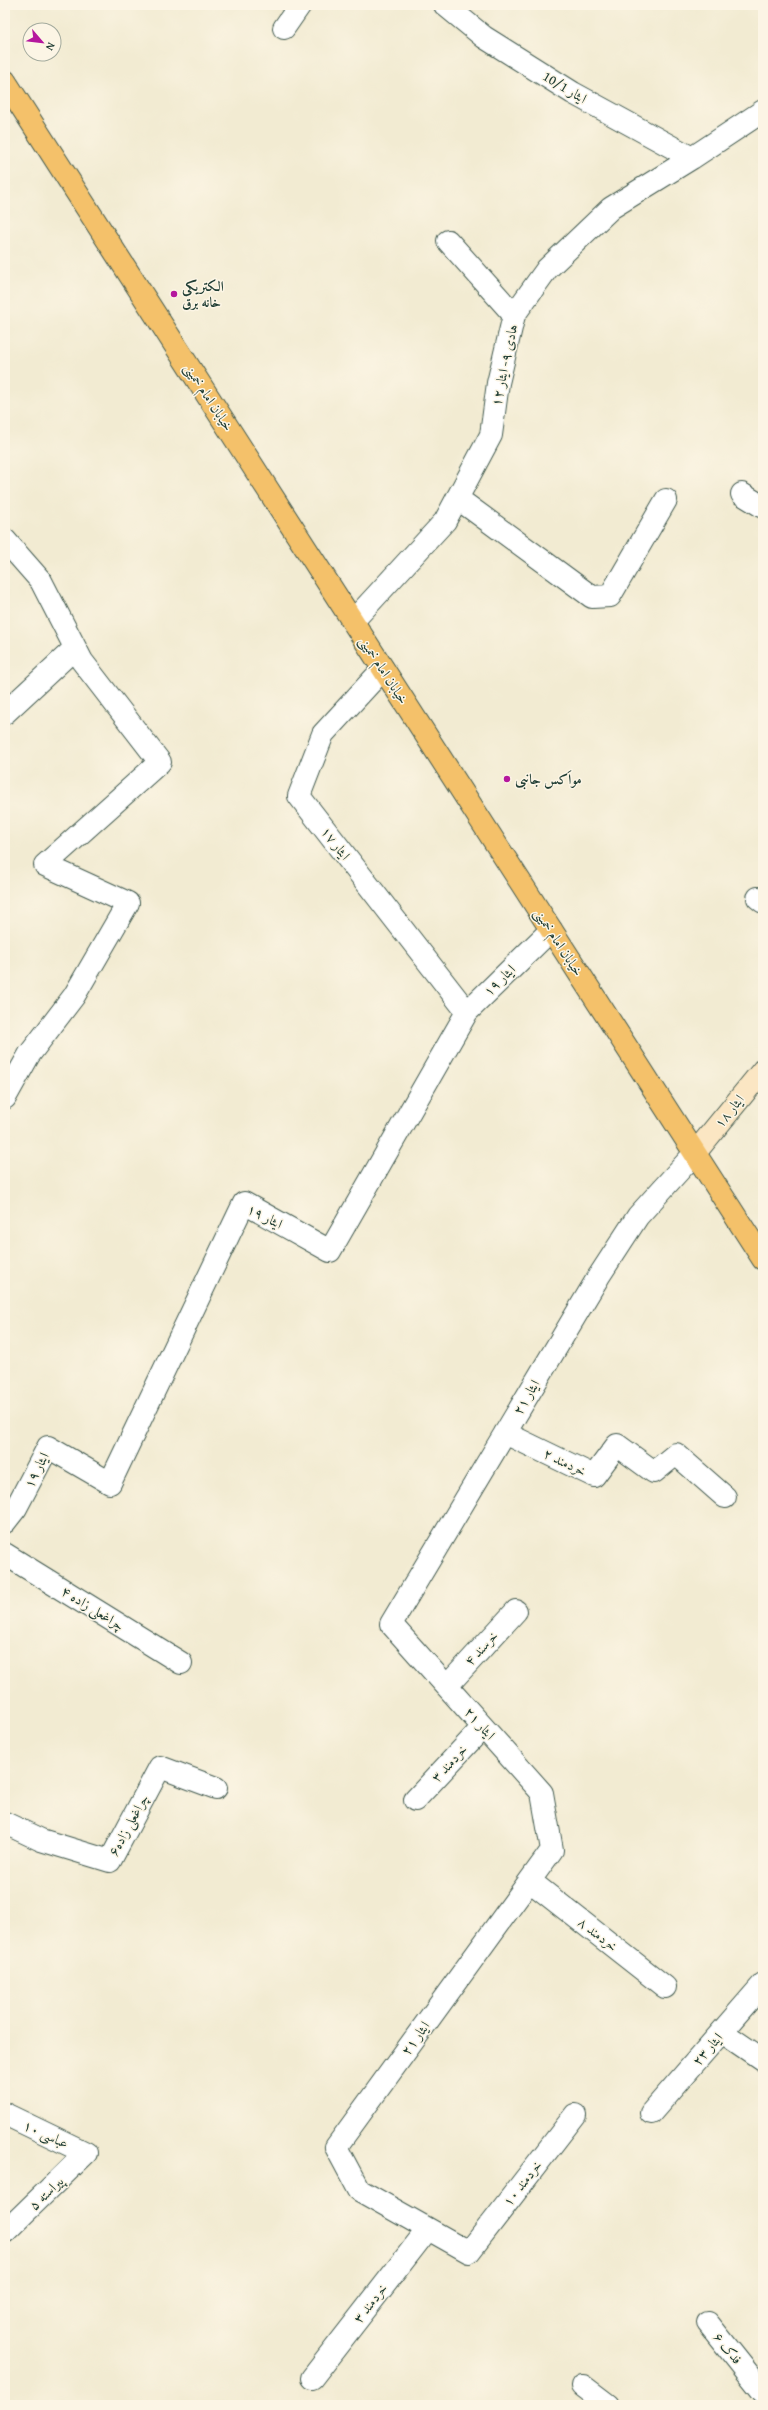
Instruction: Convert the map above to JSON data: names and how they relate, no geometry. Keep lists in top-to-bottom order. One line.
{"streets":{"main road":["خیابان امام خمینی","ایثار ۱۸"],"street":["ایثار 10/1","هادی ۹- ایثار ۱۲","ایثار ۱۷","ایثار ١٩","ایثار ۲۱","خردمند ۲","چراغعلی زاده ۴","خرسند ۴","خردمند ۳","چراغعلی زاده۶","خردمند ۸","ایثار ۲۳","عباسی ۱۰","خردمند ۱۰","پیراسته ۵","فدک ۶"]},"crossings":[["ایثار 10/1","هادی ۹- ایثار ۱۲"],["هادی ۹- ایثار ۱۲","خیابان امام خمینی"],["خیابان امام خمینی","ایثار ۱۷"],["خیابان امام خمینی","ایثار ١٩"],["خیابان امام خمینی","ایثار ۱۸"],["خیابان امام خمینی","ایثار ۲۱"],["ایثار ۱۷","ایثار ١٩"],["ایثار ۱۸","ایثار ۲۱"],["ایثار ۲۱","خردمند ۲"],["ایثار ۲۱","خرسند ۴"],["ایثار ۲۱","خردمند ۳"],["ایثار ۲۱","خردمند ۸"],["ایثار ۲۱","خردمند ۱۰"],["عباسی ۱۰","پیراسته ۵"]],"places":["الکتریکی خانه برق","مواَکس جانبی"],"north":"bottom right"}
